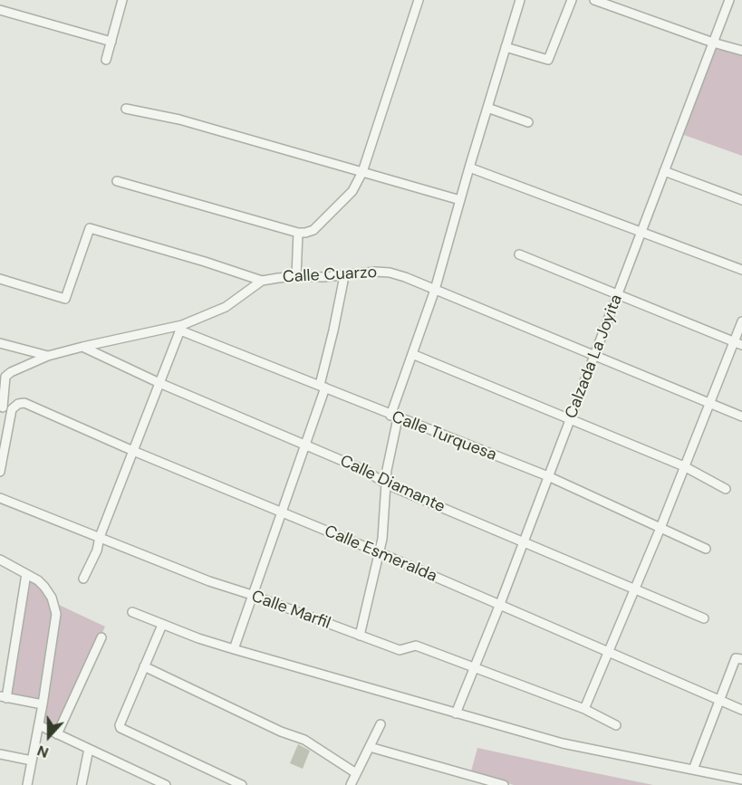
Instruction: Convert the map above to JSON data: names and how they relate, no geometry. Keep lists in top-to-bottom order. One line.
{"streets":{"street":["Calle Cuarzo","Calzada La Joyita","Calle Turquesa","Calle Diamante","Calle Esmeralda","Calle Marfil"]},"crossings":[["Calle Cuarzo","Calzada La Joyita"],["Calle Cuarzo","Calle Turquesa"],["Calle Cuarzo","Calle Diamante"],["Calle Cuarzo","Calle Esmeralda"],["Calzada La Joyita","Calle Turquesa"],["Calzada La Joyita","Calle Diamante"],["Calzada La Joyita","Calle Esmeralda"],["Calzada La Joyita","Calle Marfil"]],"north":"bottom"}
